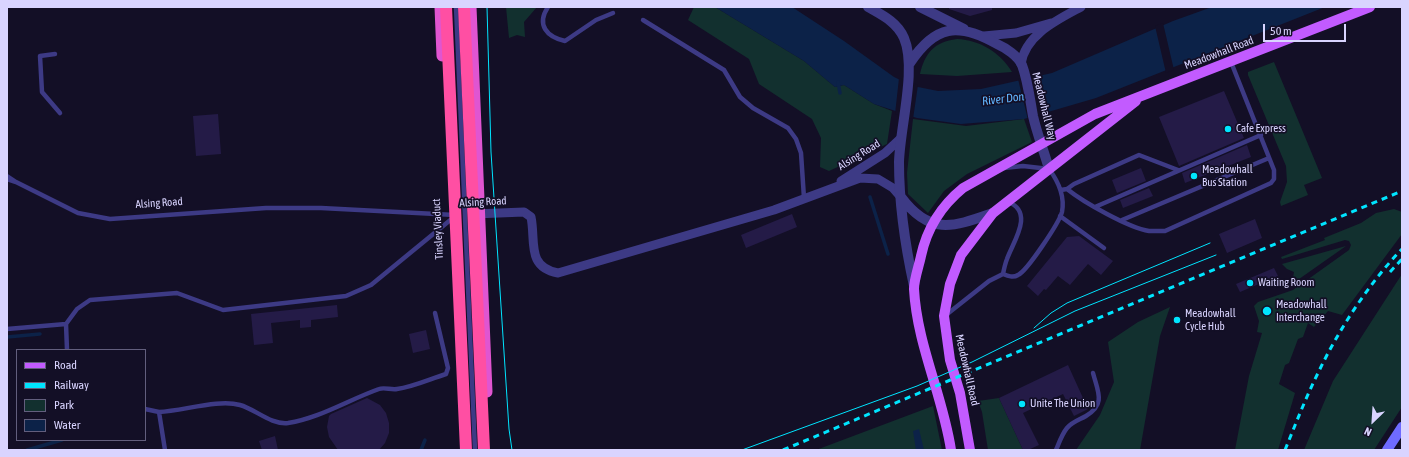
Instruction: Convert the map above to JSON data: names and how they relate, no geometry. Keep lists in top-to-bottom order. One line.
{"streets":{"highway":["Tinsley Viaduct"],"main road":["Meadowhall Road"],"street":["Meadowhall Way","Alsing Road"]},"crossings":[["Meadowhall Road","Meadowhall Way"],["Meadowhall Road","Alsing Road"],["Meadowhall Way","Alsing Road"]],"water":["River Don"],"places":["Cafe Express","Meadowhall Bus Station","Waiting Room","Meadowhall Interchange","Meadowhall Cycle Hub","Unite The Union"],"legend":["Road","Railway","Park","Water"],"scale_bar":"50 m","north":"bottom left"}
